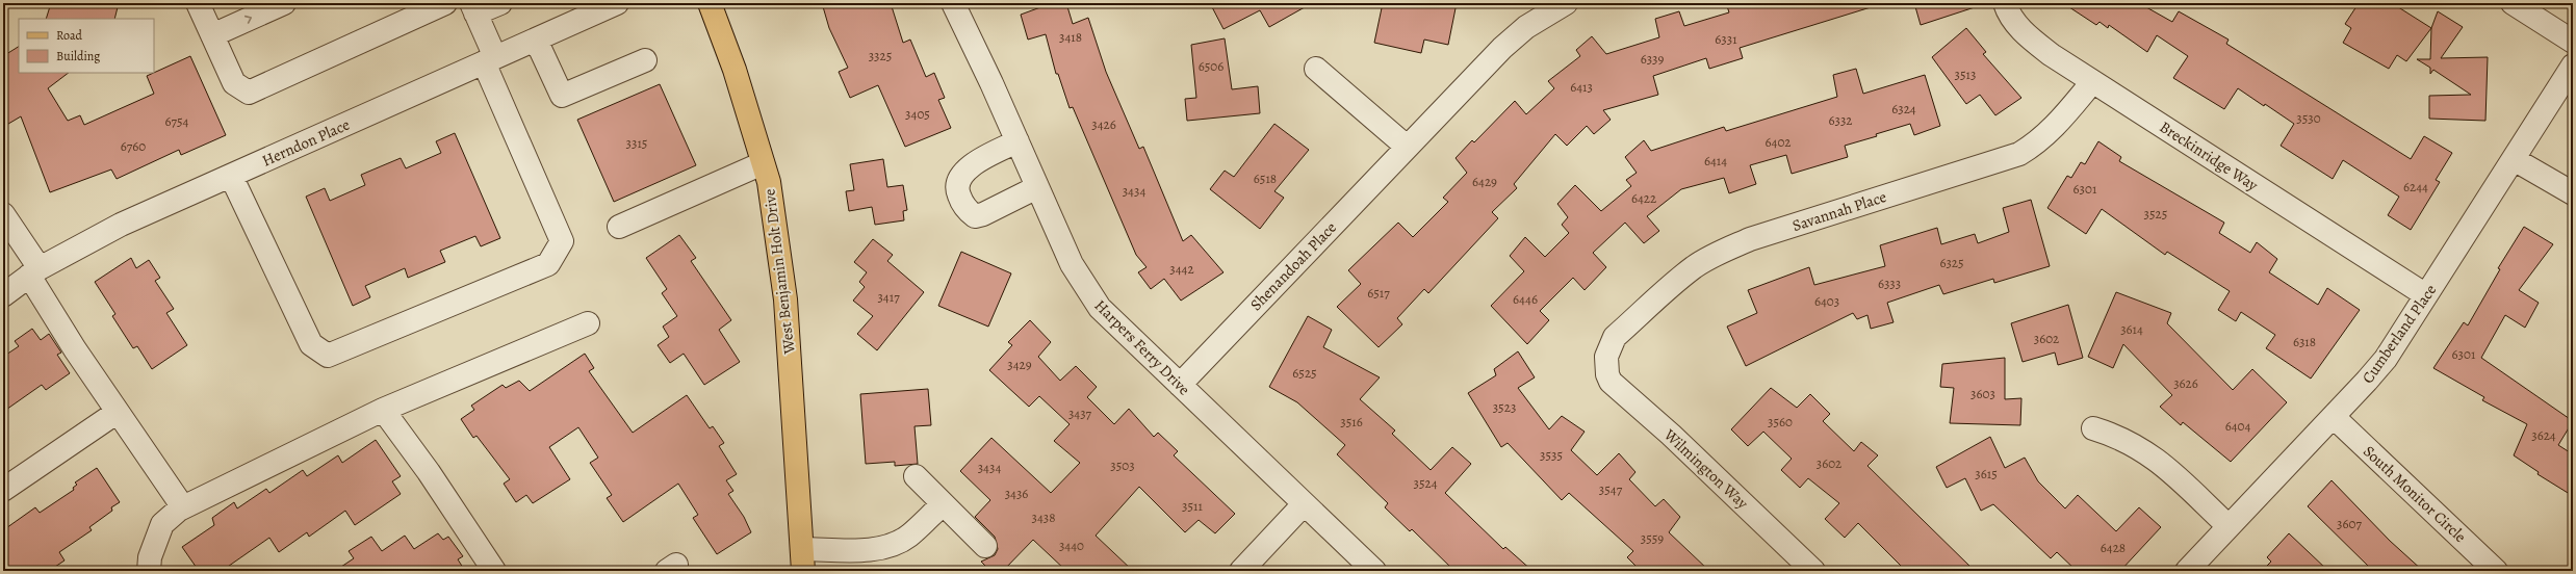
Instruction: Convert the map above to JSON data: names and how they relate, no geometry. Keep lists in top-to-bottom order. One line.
{"streets":{"main road":["West Benjamin Holt Drive"],"street":["Herndon Place","Breckinridge Way","Savannah Place","Shenandoah Place","Cumberland Place","Harpers Ferry Drive","Wilmington Way","South Monitor Circle"]},"crossings":[["Breckinridge Way","Savannah Place"],["Breckinridge Way","Cumberland Place"],["Savannah Place","Wilmington Way"],["Shenandoah Place","Harpers Ferry Drive"],["Cumberland Place","South Monitor Circle"]],"house_numbers":["3418","6331","3325","6339","6506","3513","6413","6324","3405","3530","6332","6754","3426","6402","3315","6760","6414","6518","6429","6244","6301","3434","6422","3525","6325","3442","6333","6517","3417","6446","6403","3614","3602","6318","6301","3429","6525","3626","3603","3523","3437","3516","3560","6404","3624","3535","3602","3503","3434","3615","3524","3547","3436","3511","3438","3607","3559","3440","6428"],"legend":["Road","Building"]}
